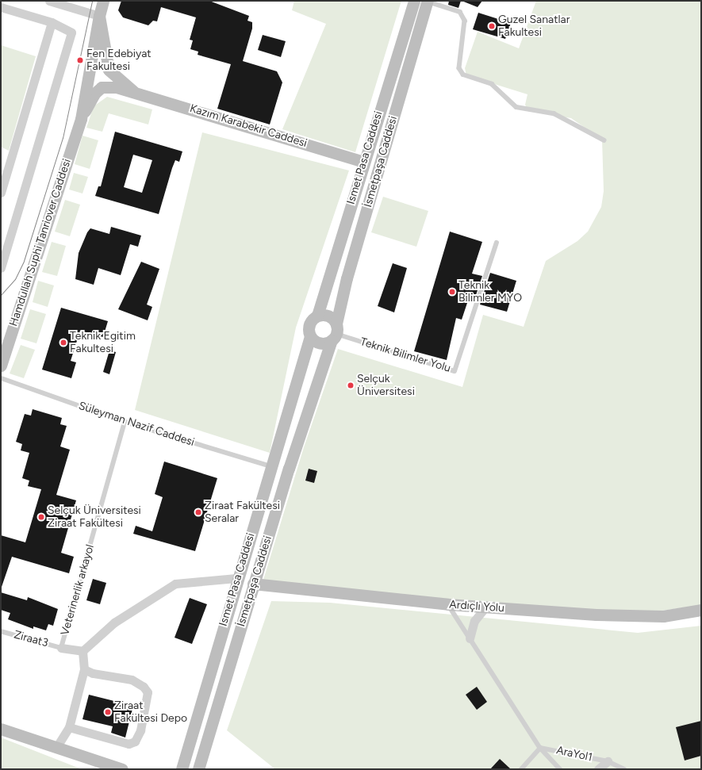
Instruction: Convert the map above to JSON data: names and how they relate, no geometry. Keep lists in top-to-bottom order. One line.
{"streets":{"main road":["Kazım Karabekir Caddesi","Ismet Pasa Caddesi","İsmetpaşa Caddesi","Hamdullah Suphi Tanriover Caddesi","Ardıçlı Yolu"],"street":["AraYol1"],"lane":["Teknik Bilimler Yolu","Süleyman Nazif Caddesi","Veterinerlik arkayol","Ziraat3"]},"crossings":[["Kazım Karabekir Caddesi","Ismet Pasa Caddesi"],["Ismet Pasa Caddesi","İsmetpaşa Caddesi"],["Ismet Pasa Caddesi","Teknik Bilimler Yolu"],["Ismet Pasa Caddesi","Süleyman Nazif Caddesi"],["İsmetpaşa Caddesi","Teknik Bilimler Yolu"],["İsmetpaşa Caddesi","Ardıçlı Yolu"],["Süleyman Nazif Caddesi","Veterinerlik arkayol"],["Veterinerlik arkayol","Ziraat3"]],"places":["Guzel Sanatlar Fakultesi","Fen Edebiyat Fakultesi","Teknik Bilimler MYO","Teknik Egitim Fakultesi","Selçuk Üniversitesi","Ziraat Fakültesi Seralar","Selçuk Üniversitesi Ziraat Fakültesi","Ziraat Fakültesi Depo"]}
